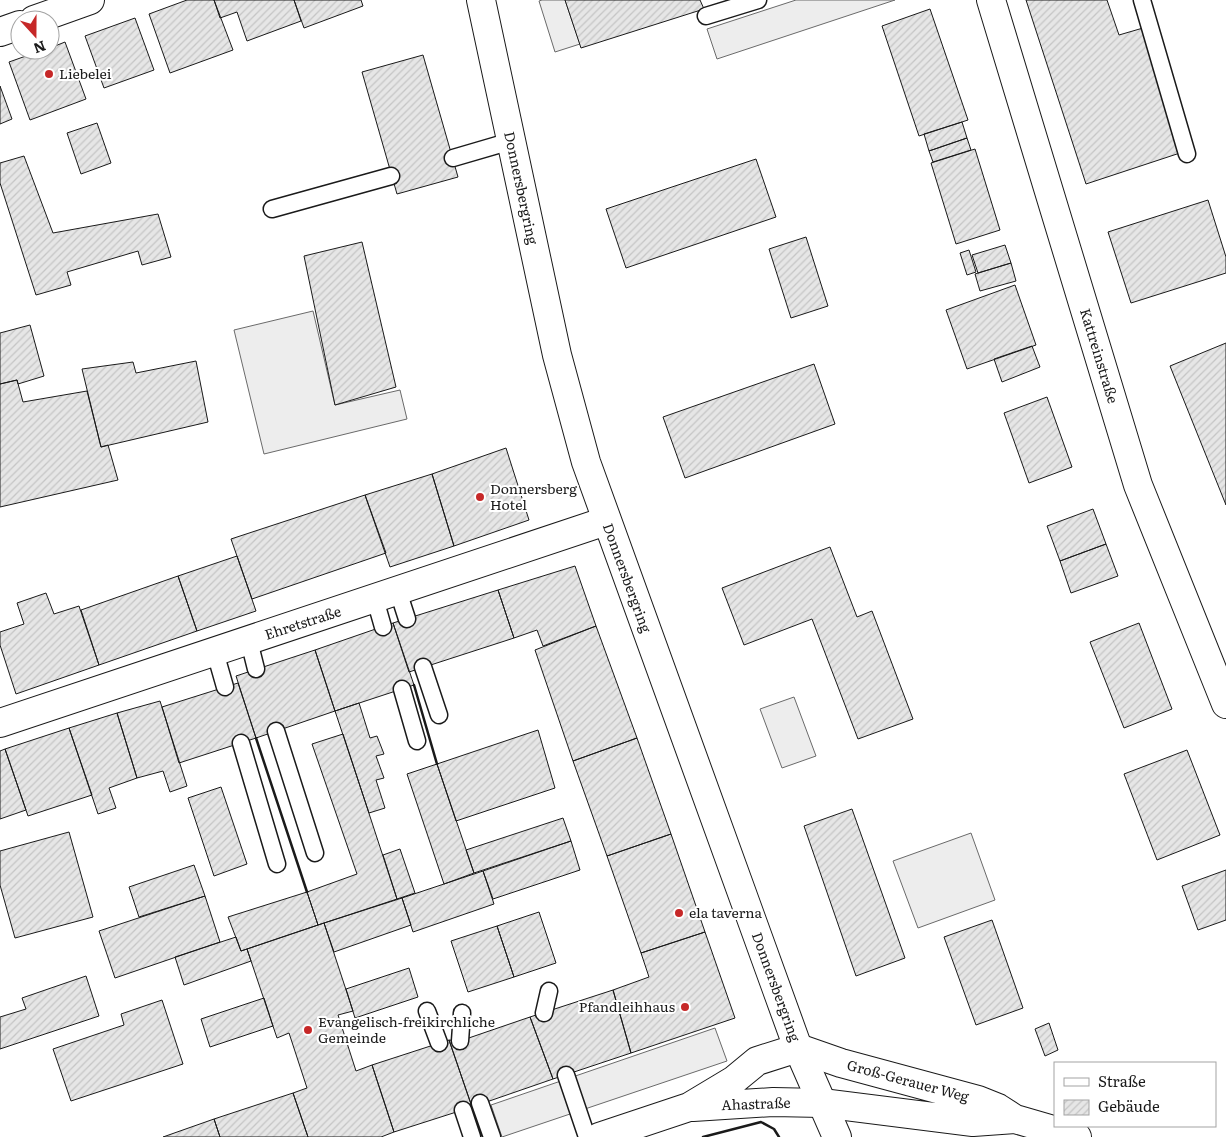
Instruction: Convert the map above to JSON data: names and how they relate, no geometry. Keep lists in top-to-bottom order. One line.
{"streets":{"street":["Donnersbergring","Kattreinstraße","Ehretstraße","Groß-Gerauer Weg","Ahastraße"]},"crossings":[["Donnersbergring","Ehretstraße"],["Donnersbergring","Groß-Gerauer Weg"],["Donnersbergring","Ahastraße"],["Groß-Gerauer Weg","Ahastraße"]],"places":["Liebelei","Donnersberg Hotel","ela taverna","Pfandleihhaus","Evangelisch-freikirchliche Gemeinde"],"legend":["Straße","Gebäude"],"north":"bottom"}
